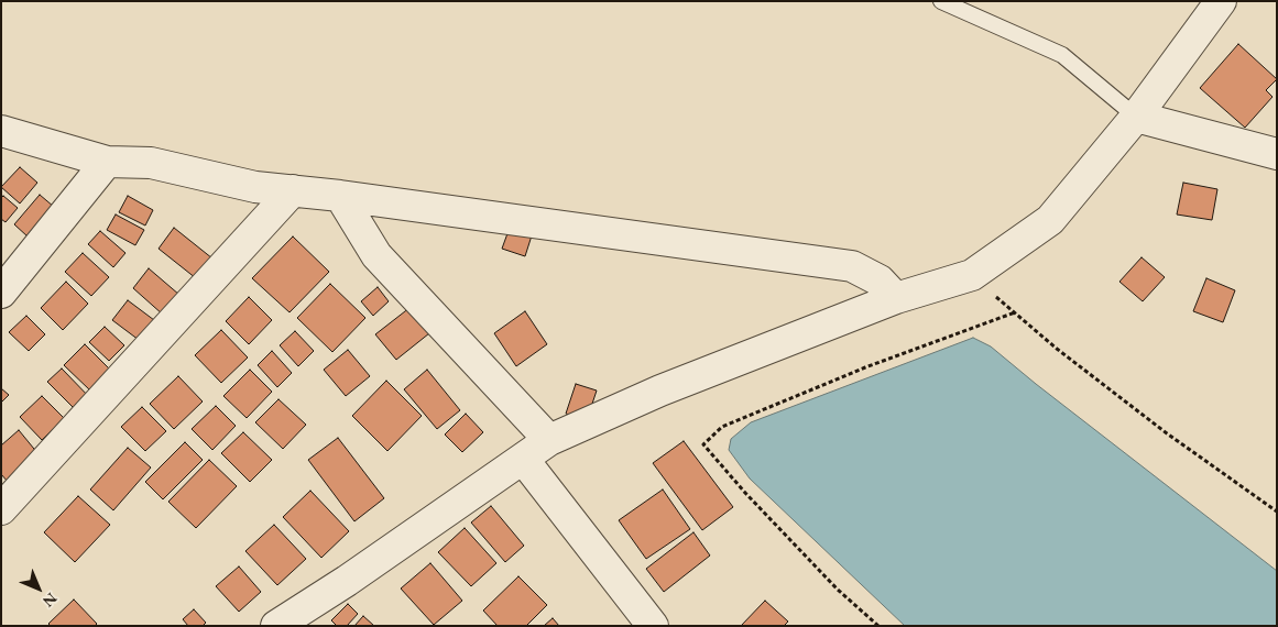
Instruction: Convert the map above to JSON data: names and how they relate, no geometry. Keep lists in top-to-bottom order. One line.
{"north":"bottom right"}
